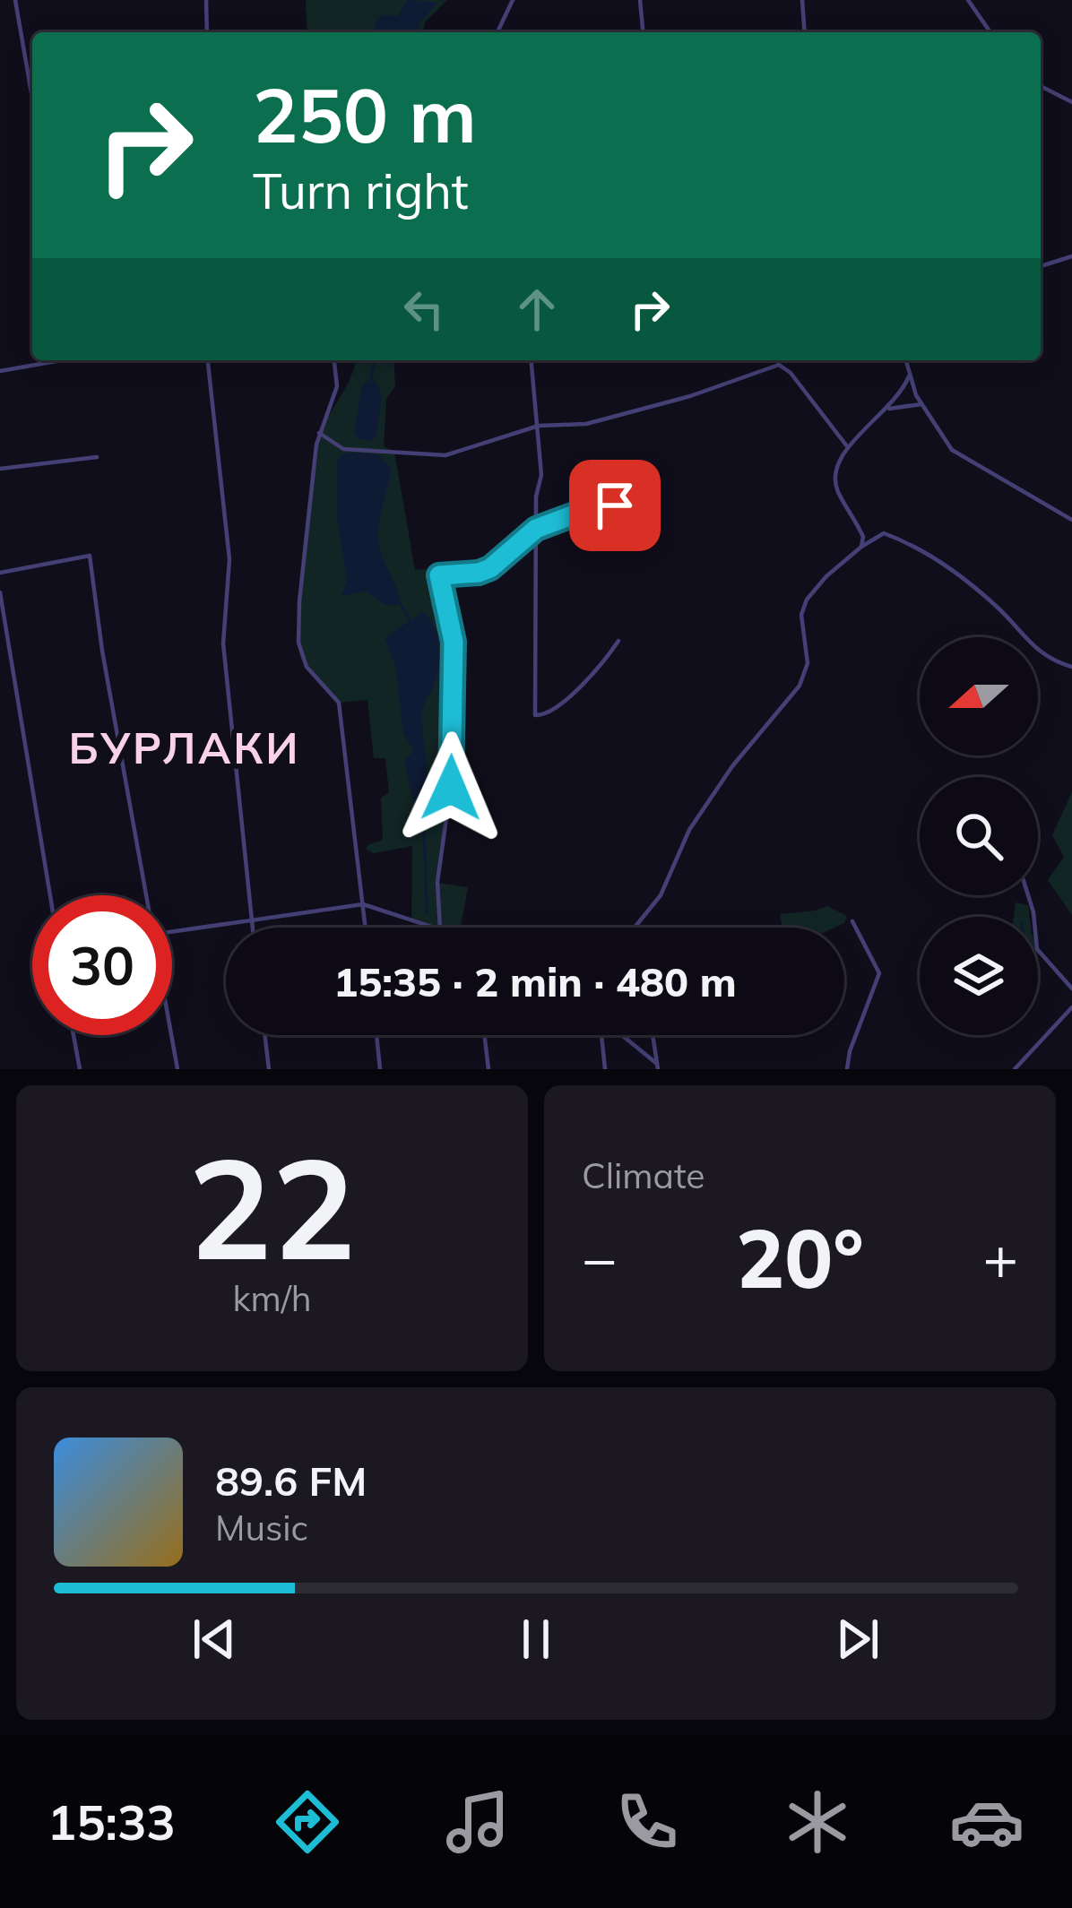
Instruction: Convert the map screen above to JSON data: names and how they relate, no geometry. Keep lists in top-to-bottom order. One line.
{"districts":["БУРЛАКИ"],"north":"left","page":{"turn":["250 m","Turn right"],"limit":"30","trip":"15:35 · 2 min · 480 m","tile":[["22","km/h"],"Climate"],"heat":["−","20°","+"],"song":["89.6 FM","Music"],"tabs":"15:33"}}
